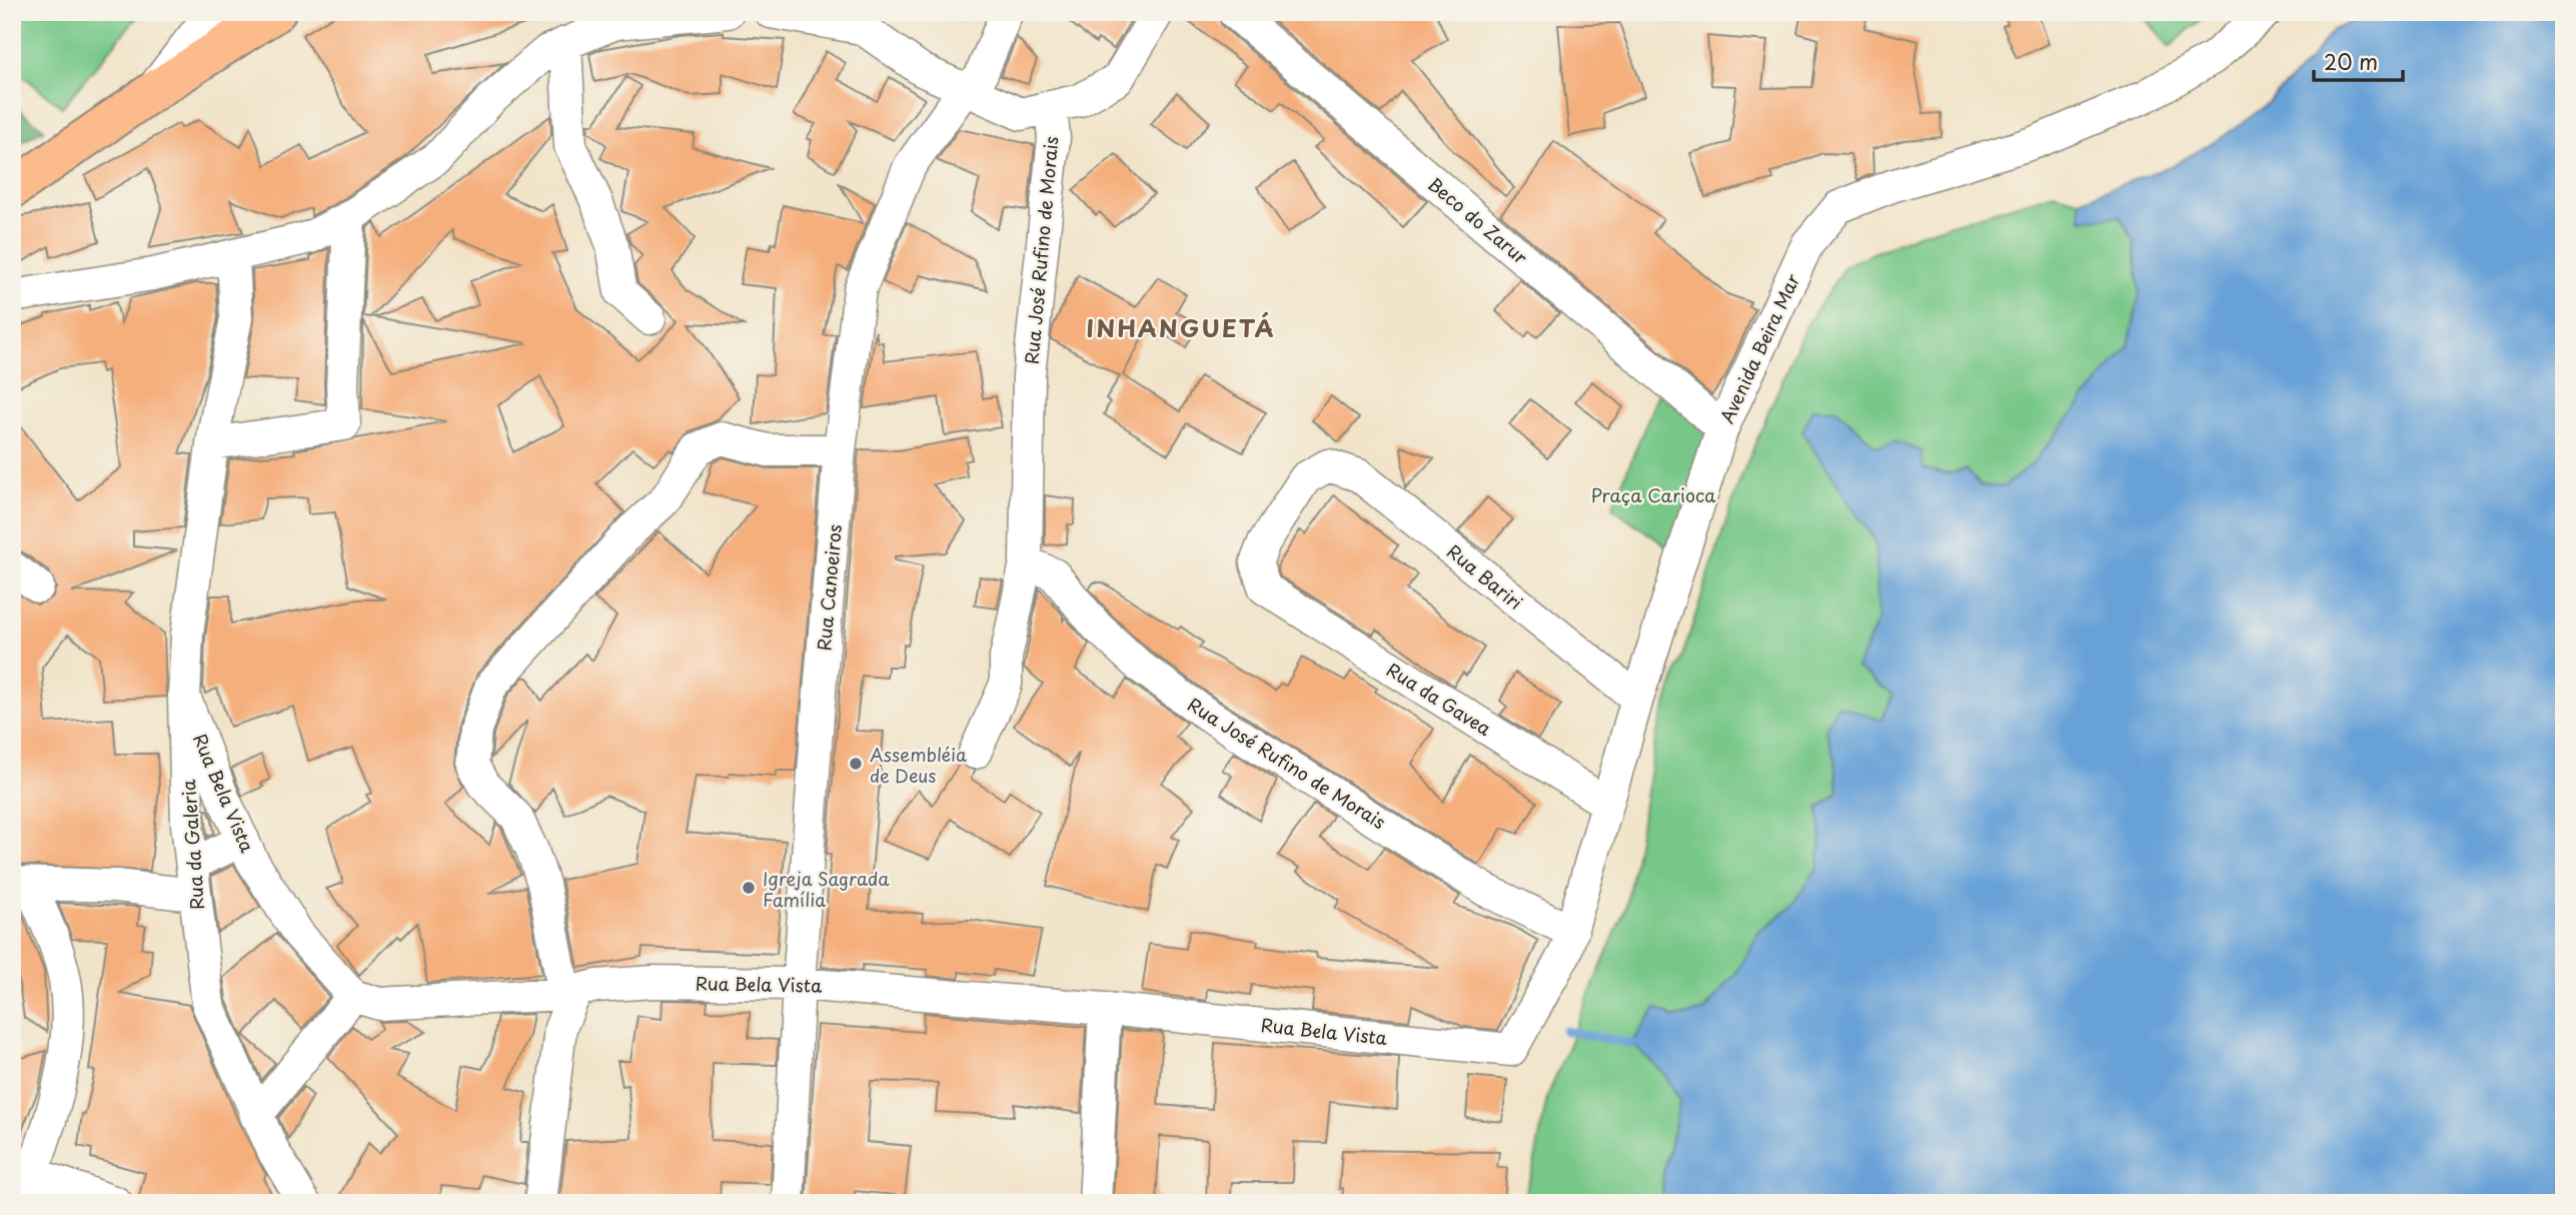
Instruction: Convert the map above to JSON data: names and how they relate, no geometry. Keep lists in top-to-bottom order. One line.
{"streets":{"street":["Beco do Zarur","Rua José Rufino de Morais","Avenida Beira Mar","Rua Bariri","Rua Canoeiros","Rua da Gavea","Rua Bela Vista","Rua da Galeria"]},"crossings":[["Beco do Zarur","Avenida Beira Mar"],["Rua José Rufino de Morais","Avenida Beira Mar"],["Avenida Beira Mar","Rua Bariri"],["Avenida Beira Mar","Rua da Gavea"],["Avenida Beira Mar","Rua Bela Vista"],["Rua Bariri","Rua da Gavea"],["Rua Canoeiros","Rua Bela Vista"],["Rua Bela Vista","Rua da Galeria"]],"districts":["INHANGUETÁ"],"parks":["Praça Carioca"],"places":["Assembléia de Deus","Igreja Sagrada Família"],"scale_bar":"20 m"}
